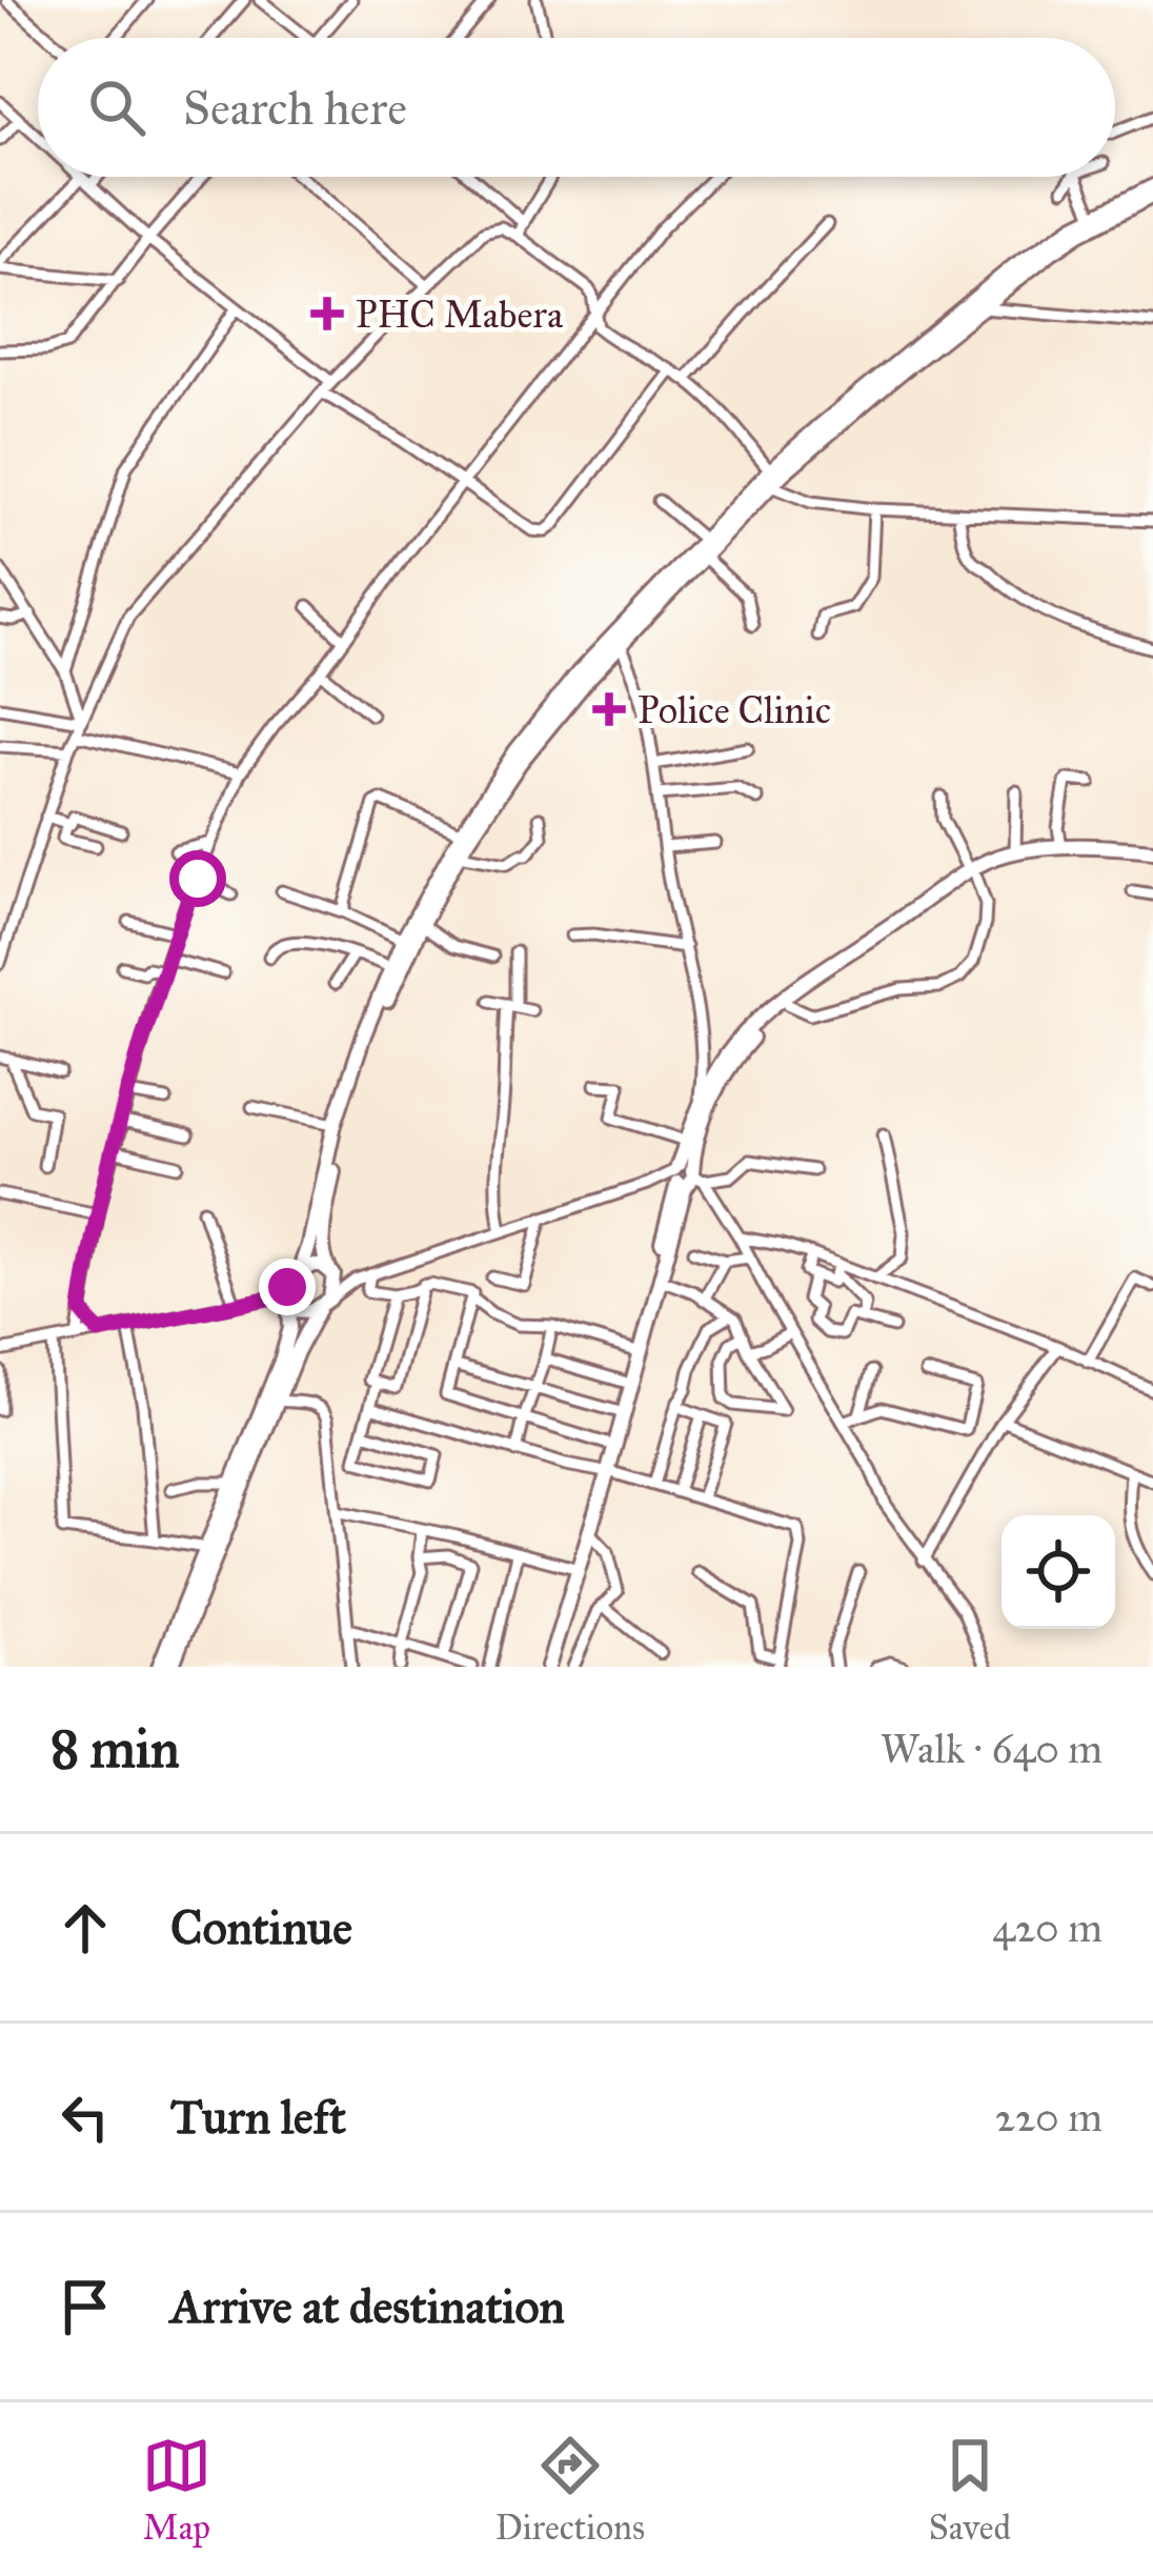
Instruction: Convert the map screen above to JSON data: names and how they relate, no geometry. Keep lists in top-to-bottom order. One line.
{"places":{"health":["PHC Mabera","Police Clinic"]},"page":{"search":"Search here","heading":["8 min","Walk · 640 m"],"list":[["Continue","420 m"],["Turn left","220 m"],"Arrive at destination"],"nav":["Map","Directions","Saved"]}}
